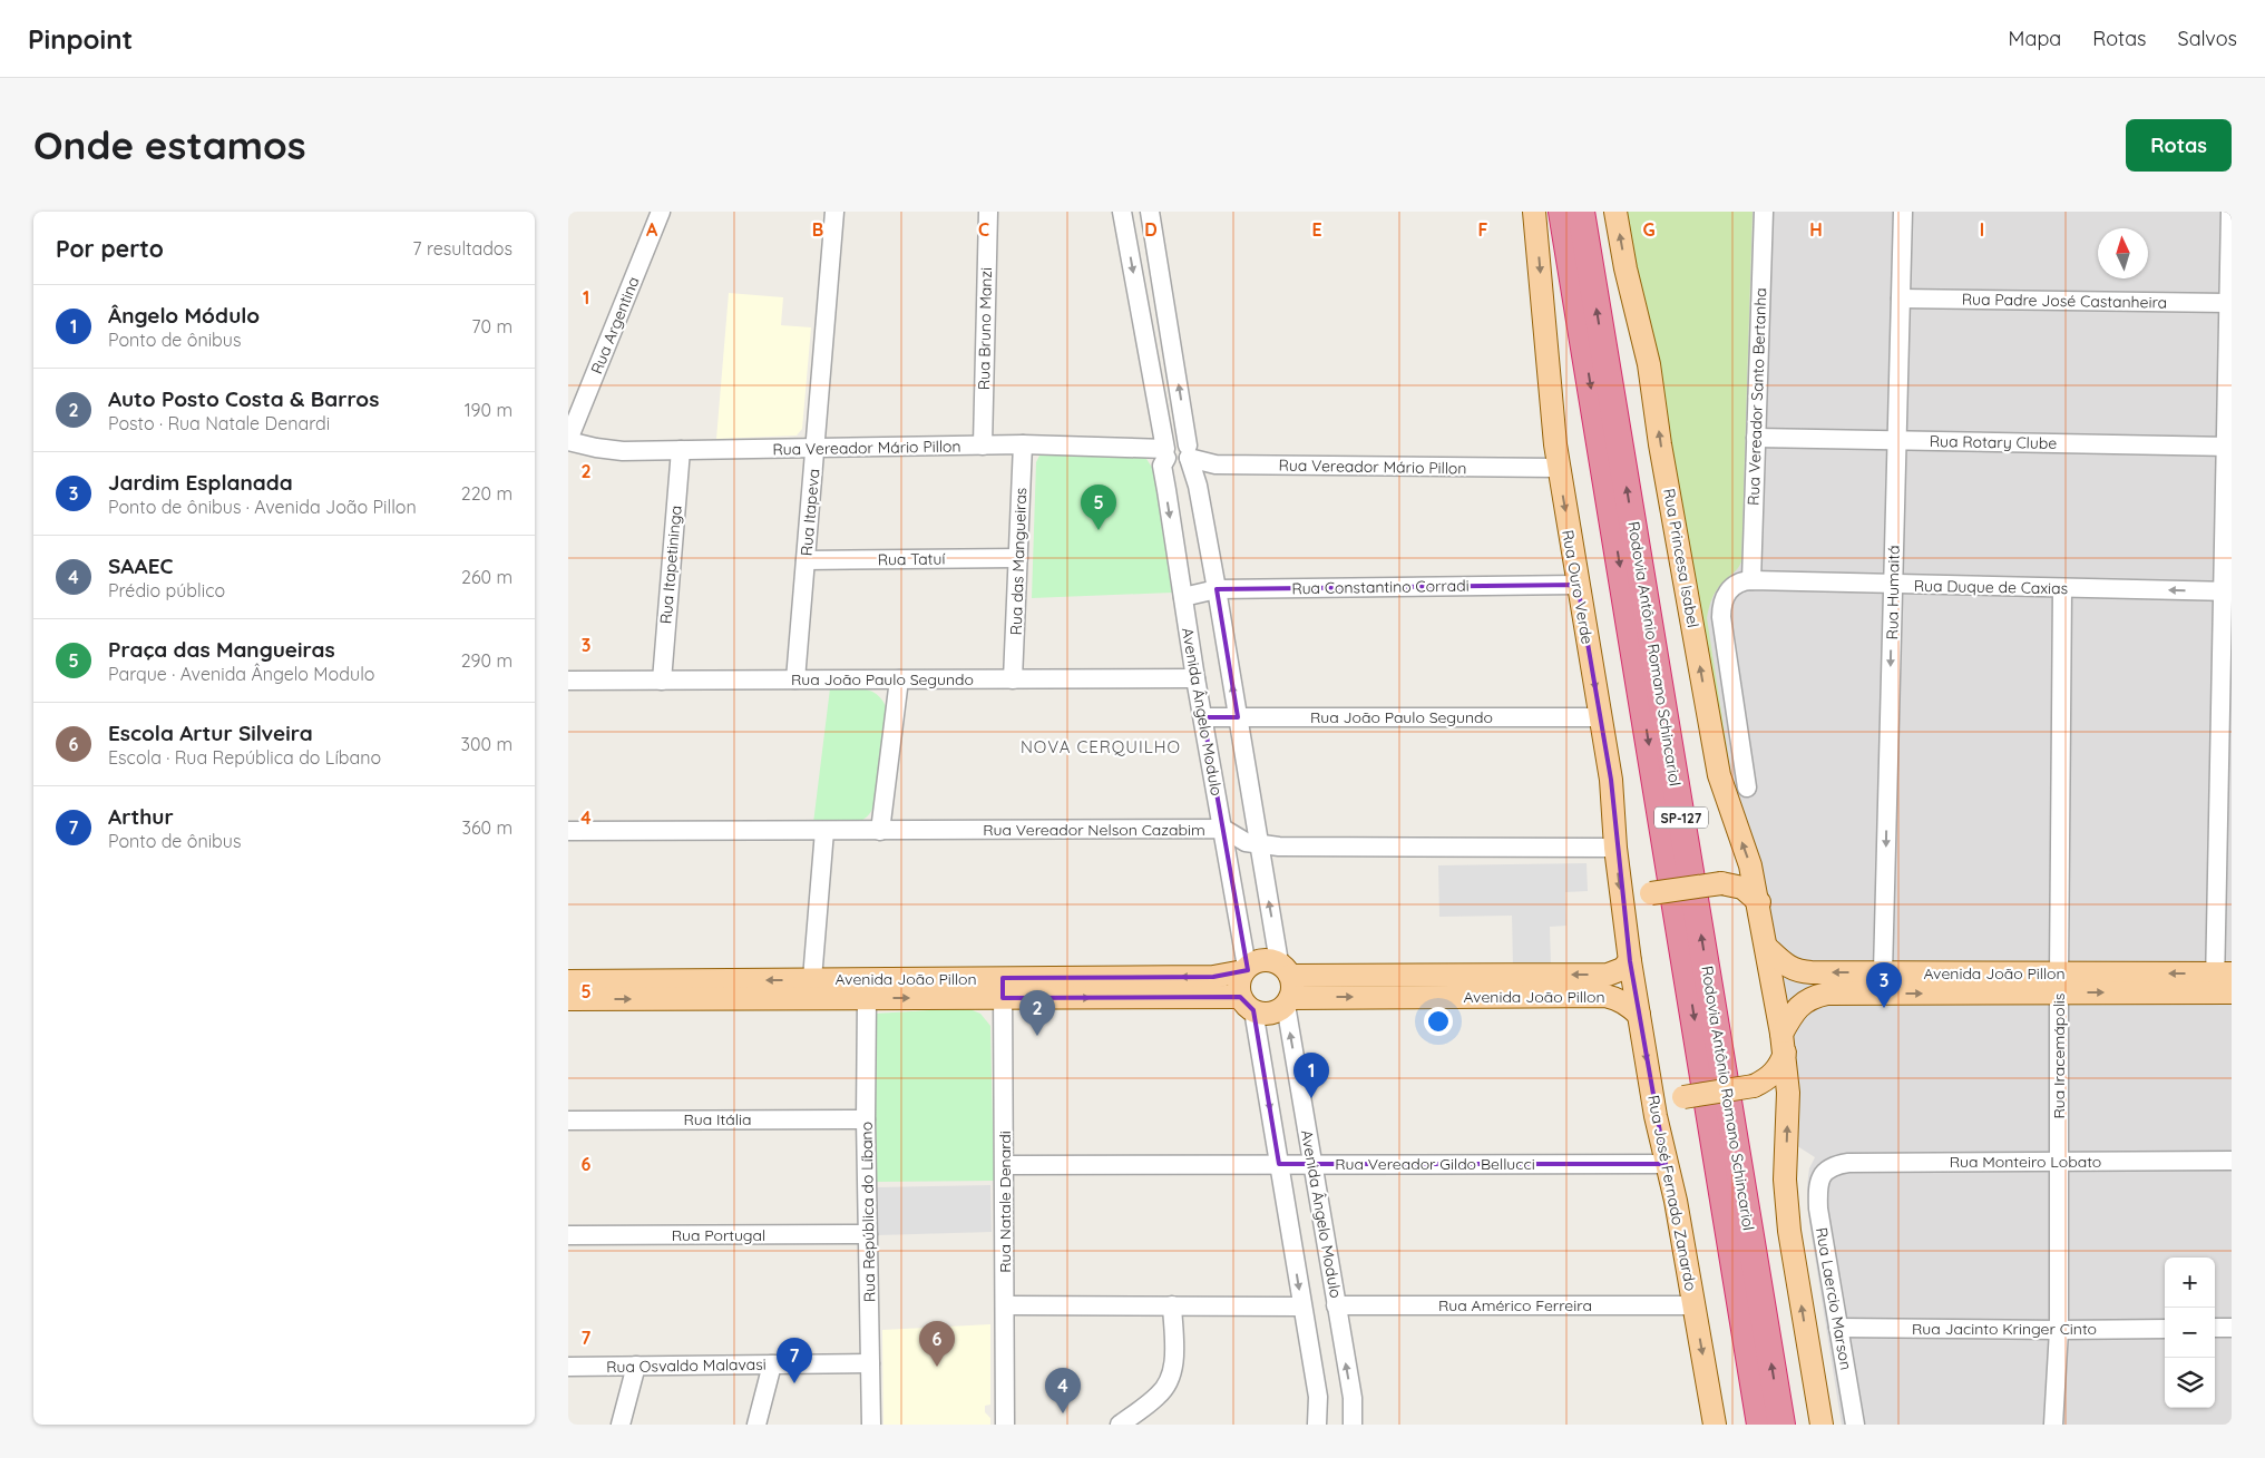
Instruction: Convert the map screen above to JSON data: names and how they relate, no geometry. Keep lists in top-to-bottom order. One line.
{"streets":{"highway":["Rodovia Antônio Romano Schincariol","SP-127"],"main road":["Rua Princesa Isabel","Rua Ouro Verde","Avenida João Pillon","Rua José Fernado Zanardo"],"street":["Rua Padre José Castanheira","Rua Argentina","Rua Bruno Manzi","Rua Vereador Santo Bertanha","Rua Rotary Clube","Rua Vereador Mário Pillon","Rua Itapeva","Rua Tatuí","Rua das Mangueiras","Rua Itapetininga","Rua Constantino Corradi","Rua Duque de Caxias","Rua Humaitá","Rua João Paulo Segundo","Avenida Ângelo Modulo","Rua Vereador Nelson Cazabim","Rua Iracemápolis","Rua Itália","Rua Monteiro Lobato","Rua Vereador Gildo Bellucci","Rua Natale Denardi","Rua República do Líbano","Rua Portugal","Rua Laercio Marson","Rua Américo Ferreira","Rua Jacinto Kringer Cinto","Rua Osvaldo Malavasi"]},"crossings":[["Rua Padre José Castanheira","Rua Humaitá"],["Rua Argentina","Rua Vereador Mário Pillon"],["Rua Bruno Manzi","Rua Vereador Mário Pillon"],["Rua Vereador Santo Bertanha","Rua Rotary Clube"],["Rua Vereador Santo Bertanha","Rua Princesa Isabel"],["Rua Vereador Santo Bertanha","Rua Duque de Caxias"],["Rua Rotary Clube","Rua Humaitá"],["Rua Vereador Mário Pillon","Rua Itapeva"],["Rua Vereador Mário Pillon","Rua das Mangueiras"],["Rua Vereador Mário Pillon","Rua Itapetininga"],["Rua Vereador Mário Pillon","Rua Ouro Verde"],["Rua Vereador Mário Pillon","Avenida Ângelo Modulo"],["Rua Itapeva","Rua Tatuí"],["Rua Itapeva","Rua João Paulo Segundo"],["Rua Princesa Isabel","Rua Duque de Caxias"],["Rua Princesa Isabel","Avenida João Pillon"],["Rua Tatuí","Rua das Mangueiras"],["Rua das Mangueiras","Rua João Paulo Segundo"],["Rua Itapetininga","Rua João Paulo Segundo"],["Rua Constantino Corradi","Rua Ouro Verde"],["Rua Constantino Corradi","Avenida Ângelo Modulo"],["Rua Ouro Verde","Rua João Paulo Segundo"],["Rua Ouro Verde","Rua Vereador Nelson Cazabim"],["Rua Ouro Verde","Avenida João Pillon"],["Rua Ouro Verde","Rua José Fernado Zanardo"],["Rua Duque de Caxias","Rua Humaitá"],["Rua Duque de Caxias","Rua Iracemápolis"],["Rua Humaitá","Avenida João Pillon"],["Rua João Paulo Segundo","Avenida Ângelo Modulo"],["Avenida Ângelo Modulo","Rua Vereador Nelson Cazabim"],["Avenida Ângelo Modulo","Avenida João Pillon"],["Avenida Ângelo Modulo","Rua Vereador Gildo Bellucci"],["Avenida Ângelo Modulo","Rua Américo Ferreira"],["Avenida João Pillon","Rua Iracemápolis"],["Avenida João Pillon","Rua José Fernado Zanardo"],["Avenida João Pillon","Rua Natale Denardi"],["Avenida João Pillon","Rua República do Líbano"],["Rua Iracemápolis","Rua Monteiro Lobato"],["Rua Iracemápolis","Rua Jacinto Kringer Cinto"],["Rua Itália","Rua República do Líbano"],["Rua Monteiro Lobato","Rua Laercio Marson"],["Rua Vereador Gildo Bellucci","Rua José Fernado Zanardo"],["Rua Vereador Gildo Bellucci","Rua Natale Denardi"],["Rua José Fernado Zanardo","Rua Américo Ferreira"],["Rua República do Líbano","Rua Portugal"],["Rua República do Líbano","Rua Osvaldo Malavasi"],["Rua Laercio Marson","Rua Jacinto Kringer Cinto"]],"one_way":["Rua Princesa Isabel","Rua Ouro Verde","Rua Humaitá","Rua José Fernado Zanardo"],"districts":["NOVA CERQUILHO"],"north":"top","page":{"header":"Pinpoint","nav":["Mapa","Rotas","Salvos"],"buttons":"Rotas","title":"Onde estamos","heading":["Por perto","7 resultados"],"list":[{"mark":"1","name":"Ângelo Módulo","note":"Ponto de ônibus","value":"70 m"},{"mark":"2","name":"Auto Posto Costa & Barros","note":"Posto · Rua Natale Denardi","value":"190 m"},{"mark":"3","name":"Jardim Esplanada","note":"Ponto de ônibus · Avenida João Pillon","value":"220 m"},{"mark":"4","name":"SAAEC","note":"Prédio público","value":"260 m"},{"mark":"5","name":"Praça das Mangueiras","note":"Parque · Avenida Ângelo Modulo","value":"290 m"},{"mark":"6","name":"Escola Artur Silveira","note":"Escola · Rua República do Líbano","value":"300 m"},{"mark":"7","name":"Arthur","note":"Ponto de ônibus","value":"360 m"}],"pins":["5","3","2","1","6","7","4"],"map_buttons":["+","−"]},"grid":{"columns":["A","B","C","D","E","F","G","H","I"],"rows":["1","2","3","4","5","6","7"]}}
